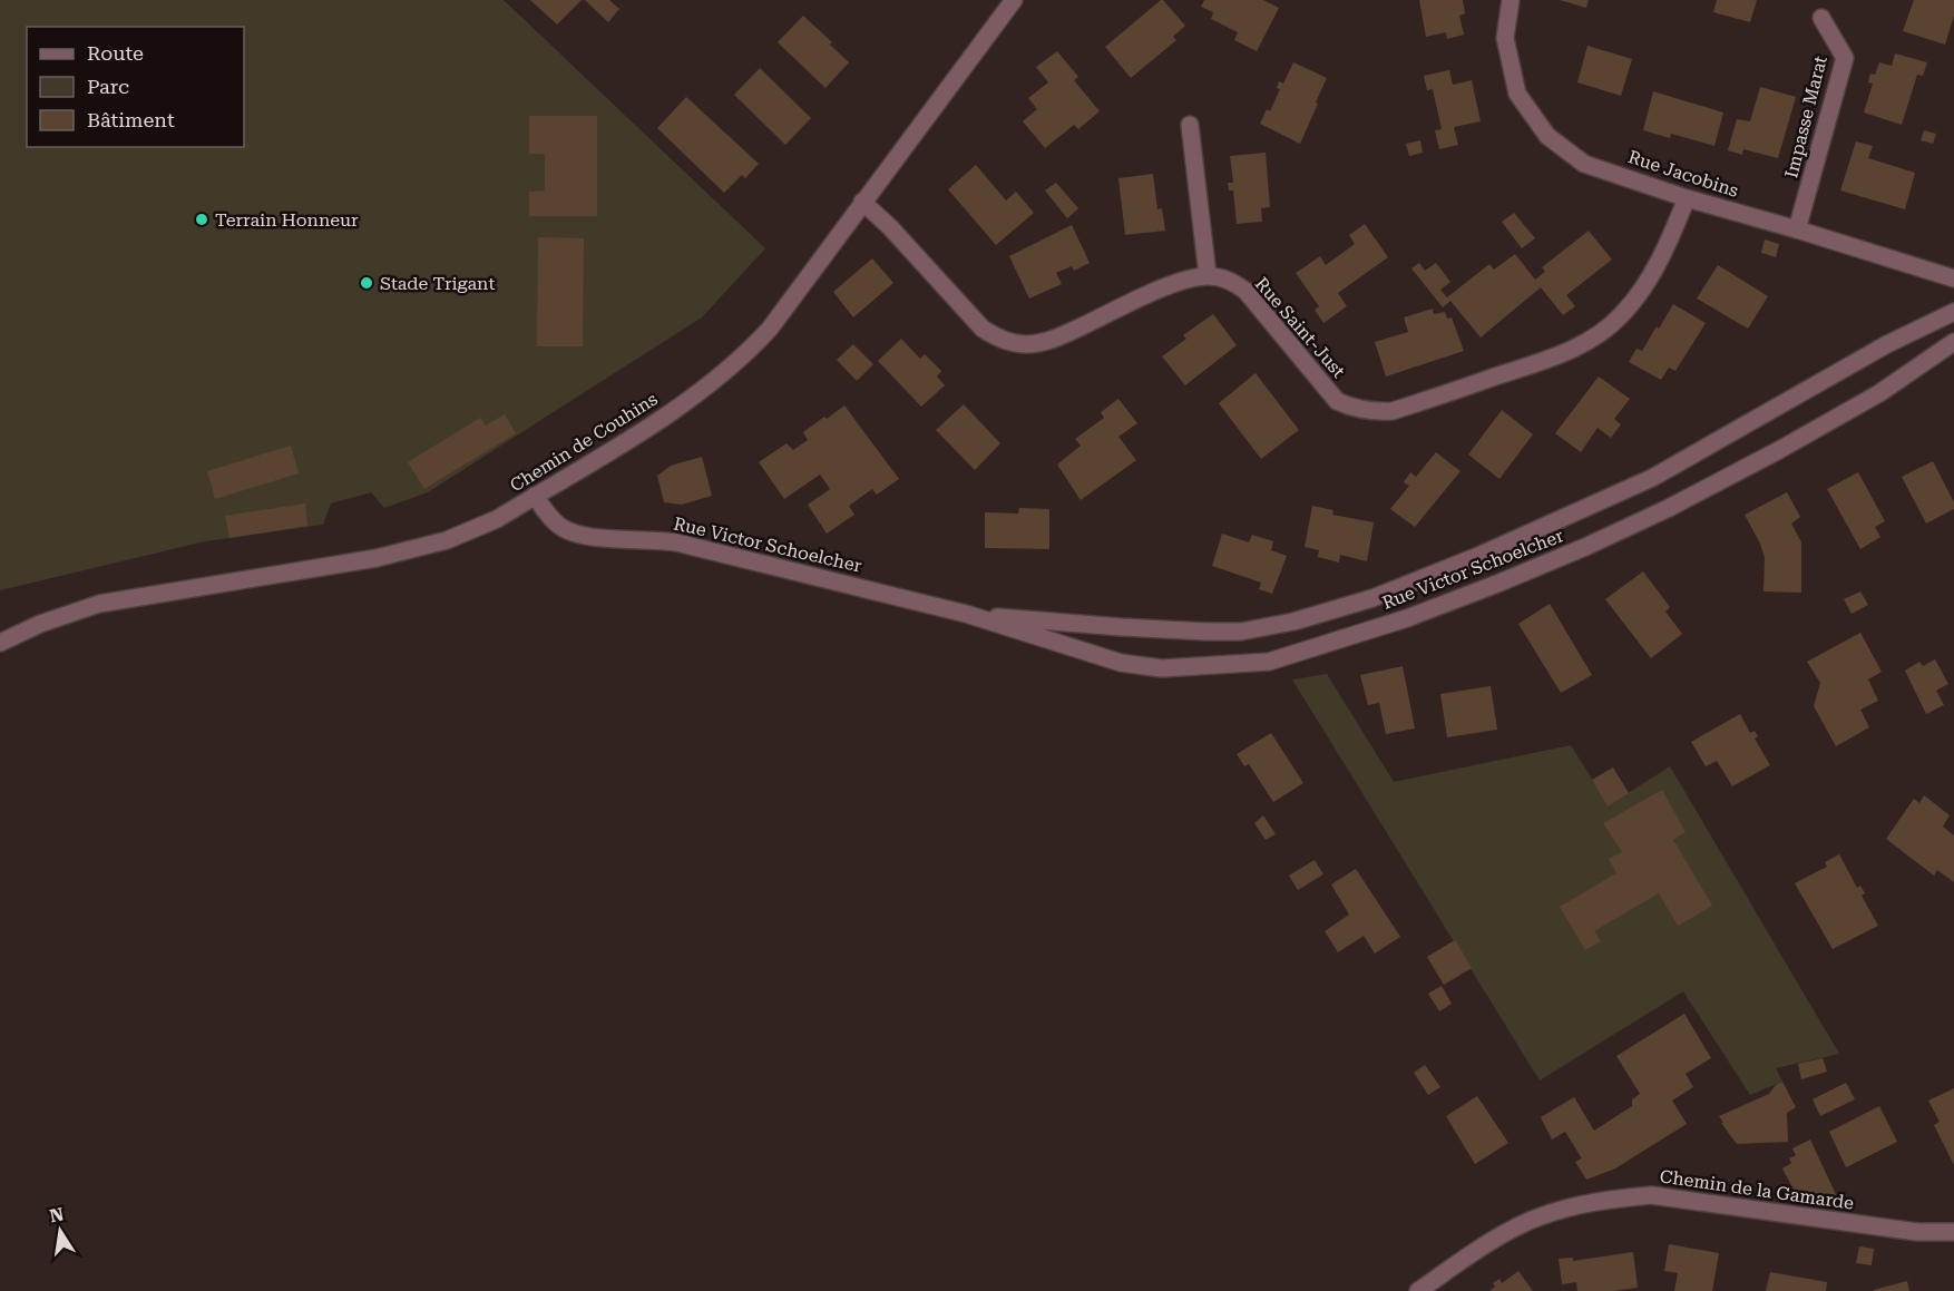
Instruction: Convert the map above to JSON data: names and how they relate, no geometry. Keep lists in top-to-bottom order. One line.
{"streets":{"street":["Impasse Marat","Rue Jacobins","Rue Saint-Just","Chemin de Couhins","Rue Victor Schoelcher","Chemin de la Gamarde"]},"crossings":[["Impasse Marat","Rue Jacobins"],["Rue Jacobins","Rue Saint-Just"],["Rue Saint-Just","Chemin de Couhins"],["Chemin de Couhins","Rue Victor Schoelcher"]],"places":["Terrain Honneur","Stade Trigant"],"legend":["Route","Parc","Bâtiment"],"north":"top"}
